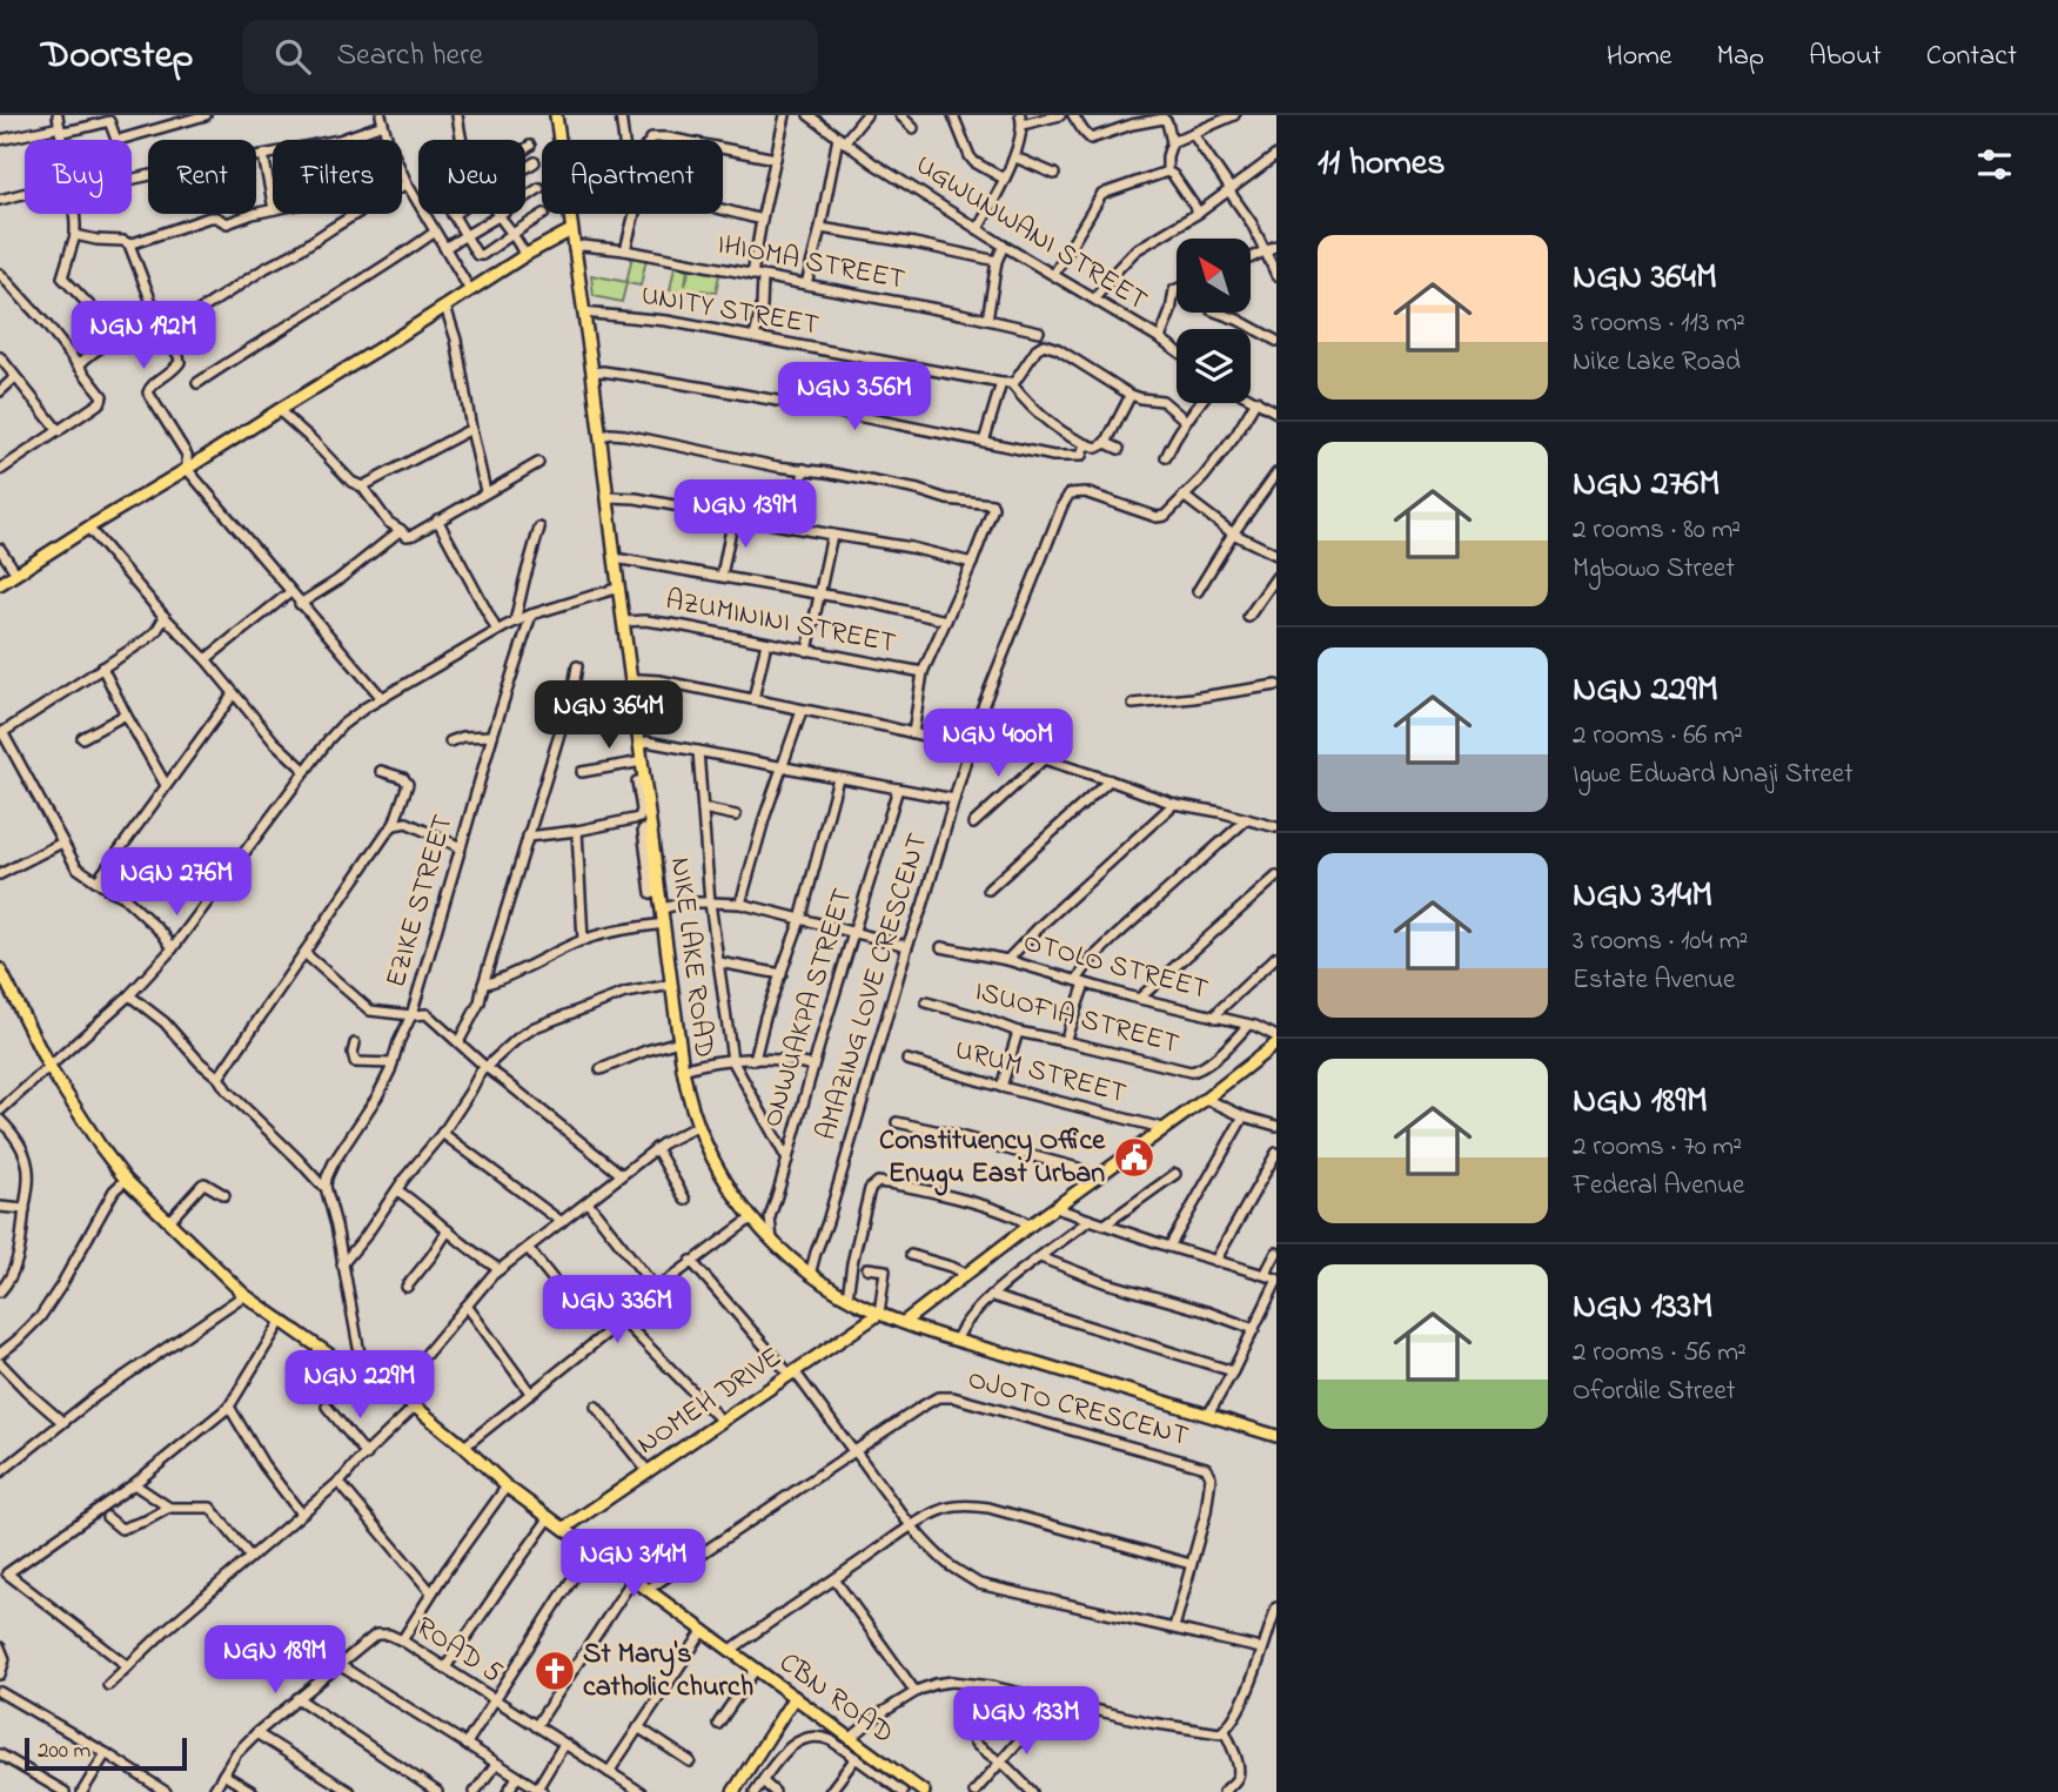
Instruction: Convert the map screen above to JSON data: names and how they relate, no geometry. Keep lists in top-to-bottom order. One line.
{"streets":{"main road":["NIKE LAKE ROAD","NOMEH DRIVE","CBN ROAD"],"street":["UGWUNWANI STREET","IHIOMA STREET","UNITY STREET","AZUMININI STREET","EZIKE STREET","OTOLO STREET","AMAZING LOVE CRESCENT","ONWUAKPA STREET","ISUOFIA STREET","URUM STREET","OJOTO CRESCENT","ROAD 5"]},"crossings":[["IHIOMA STREET","NIKE LAKE ROAD"],["UNITY STREET","NIKE LAKE ROAD"],["AZUMININI STREET","NIKE LAKE ROAD"],["NIKE LAKE ROAD","AMAZING LOVE CRESCENT"],["NIKE LAKE ROAD","ONWUAKPA STREET"],["NIKE LAKE ROAD","NOMEH DRIVE"],["OTOLO STREET","ISUOFIA STREET"],["NOMEH DRIVE","CBN ROAD"],["OJOTO CRESCENT","CBN ROAD"]],"places":{"public building":["Constituency Office Enugu East Urban"],"church":["St Mary's catholic church"]},"scale_bar":"200 m","north":"top left","page":{"header":"Doorstep","search":"Search here","nav":["Home","Map","About","Contact"],"heading":"11 homes","chip":["Buy","Rent","Filters","New","Apartment"],"list":[{"name":"NGN 364M","note":"3 rooms · 113 m² · Nike Lake Road"},{"name":"NGN 276M","note":"2 rooms · 80 m² · Mgbowo Street"},{"name":"NGN 229M","note":"2 rooms · 66 m² · Igwe Edward Nnaji Street"},{"name":"NGN 314M","note":"3 rooms · 104 m² · Estate Avenue"},{"name":"NGN 189M","note":"2 rooms · 70 m² · Federal Avenue"},{"name":"NGN 133M","note":"2 rooms · 56 m² · Ofordile Street"}],"price":["NGN 192M","NGN 356M","NGN 139M","NGN 364M","NGN 400M","NGN 276M","NGN 336M","NGN 229M","NGN 314M","NGN 189M","NGN 133M"],"scale":"200 m"}}
